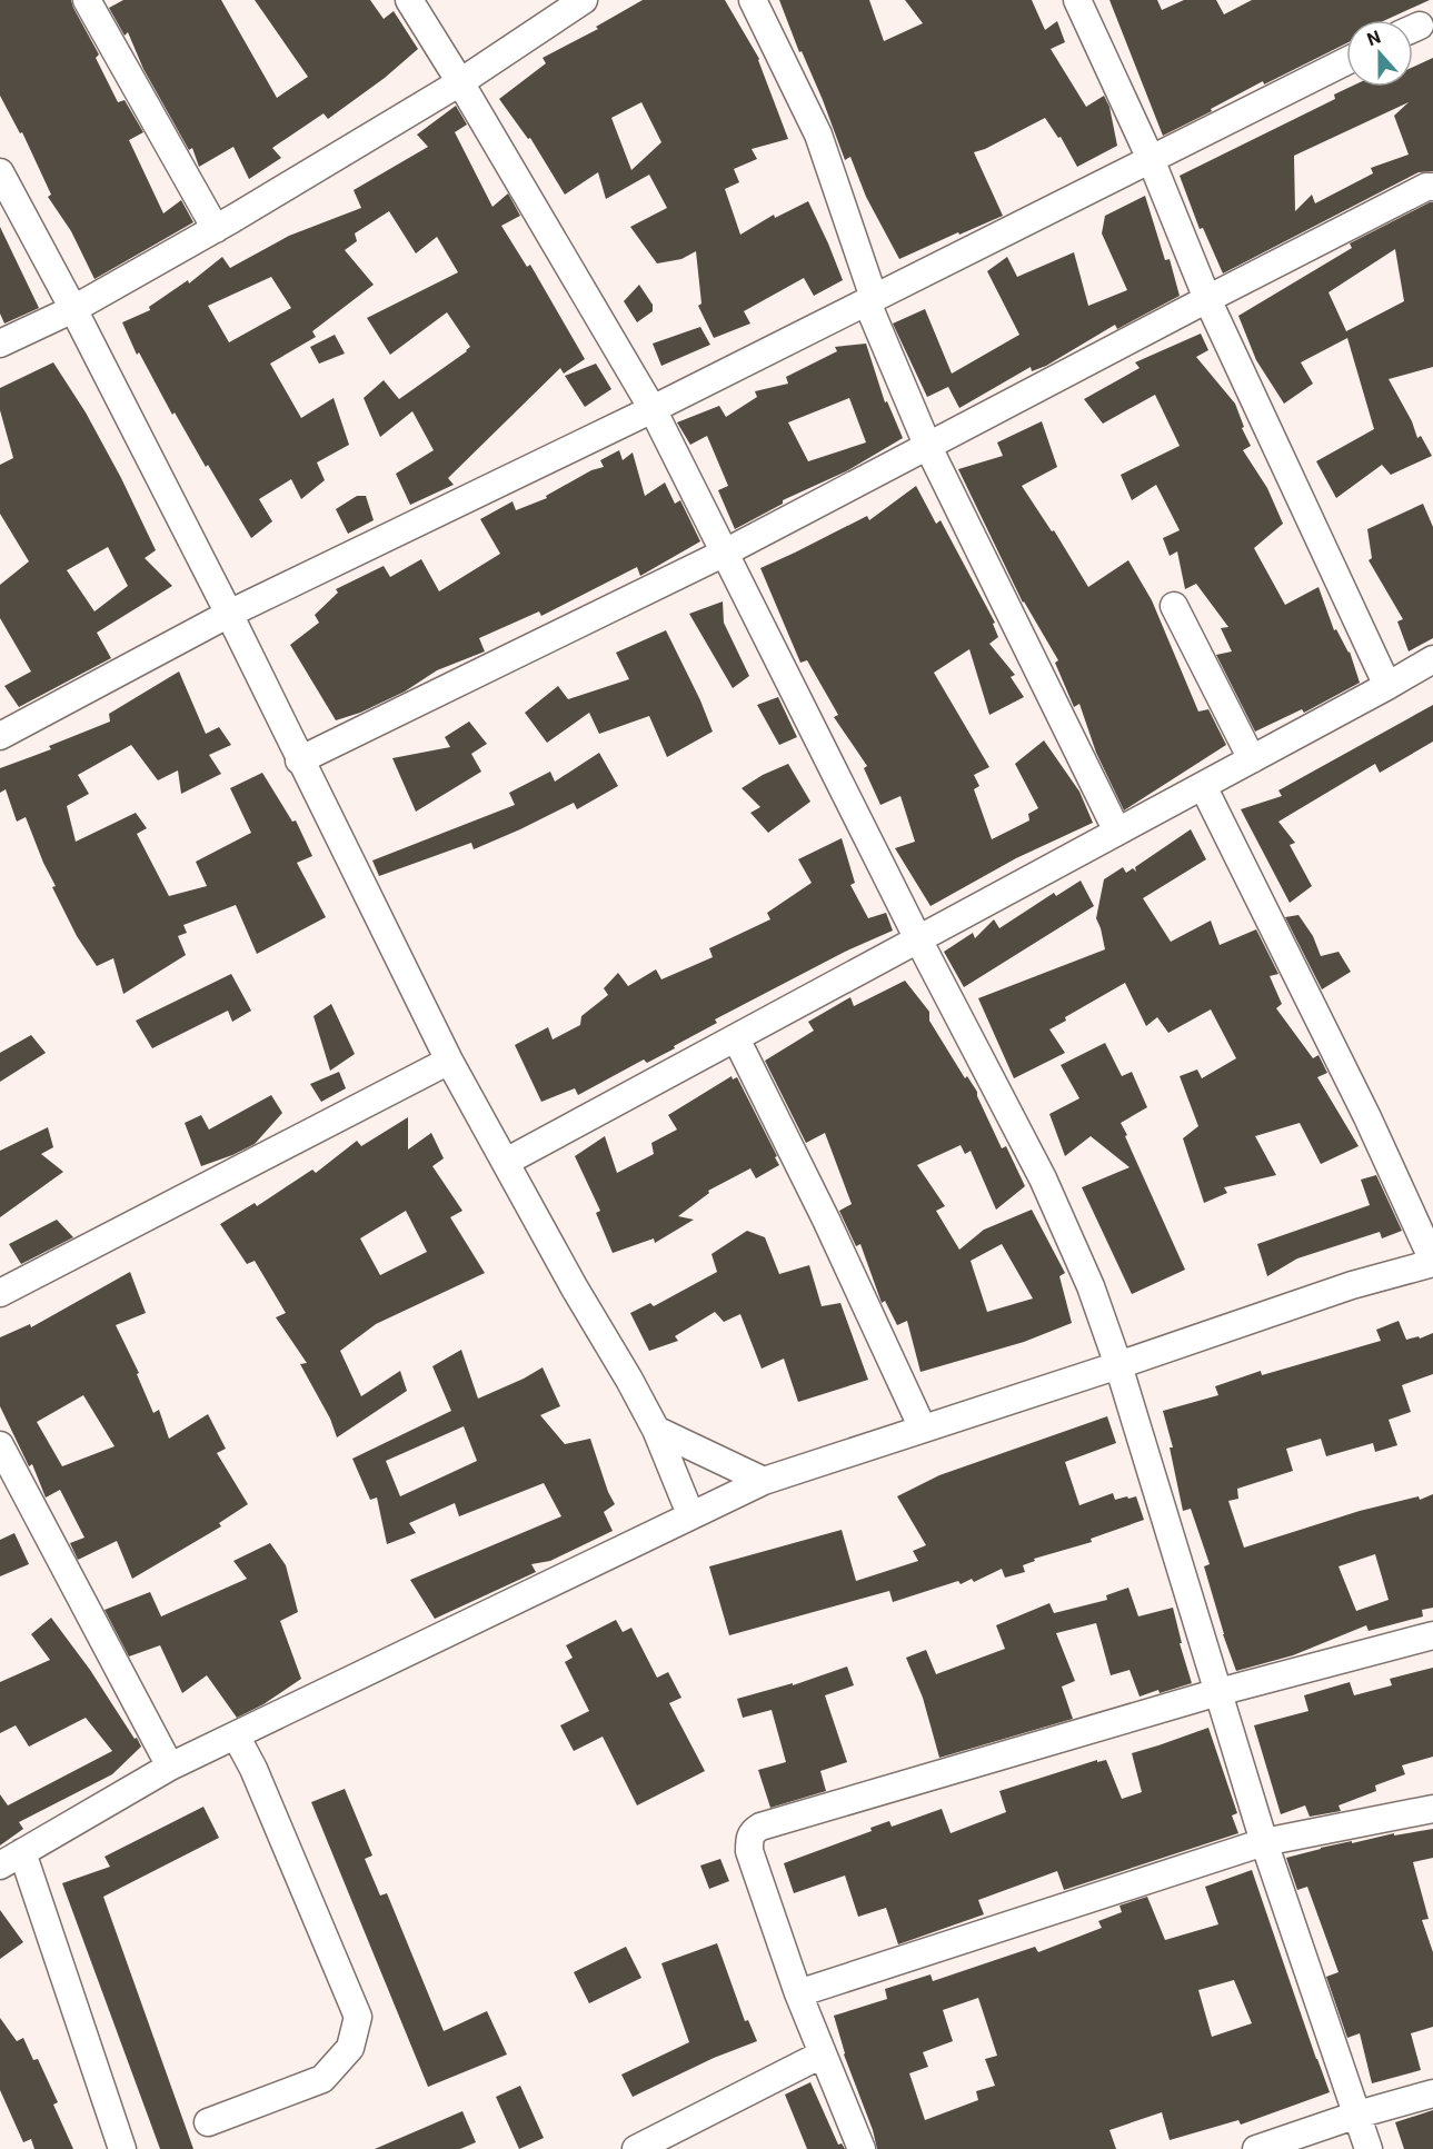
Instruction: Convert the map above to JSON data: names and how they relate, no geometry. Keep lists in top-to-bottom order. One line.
{"north":"top"}
